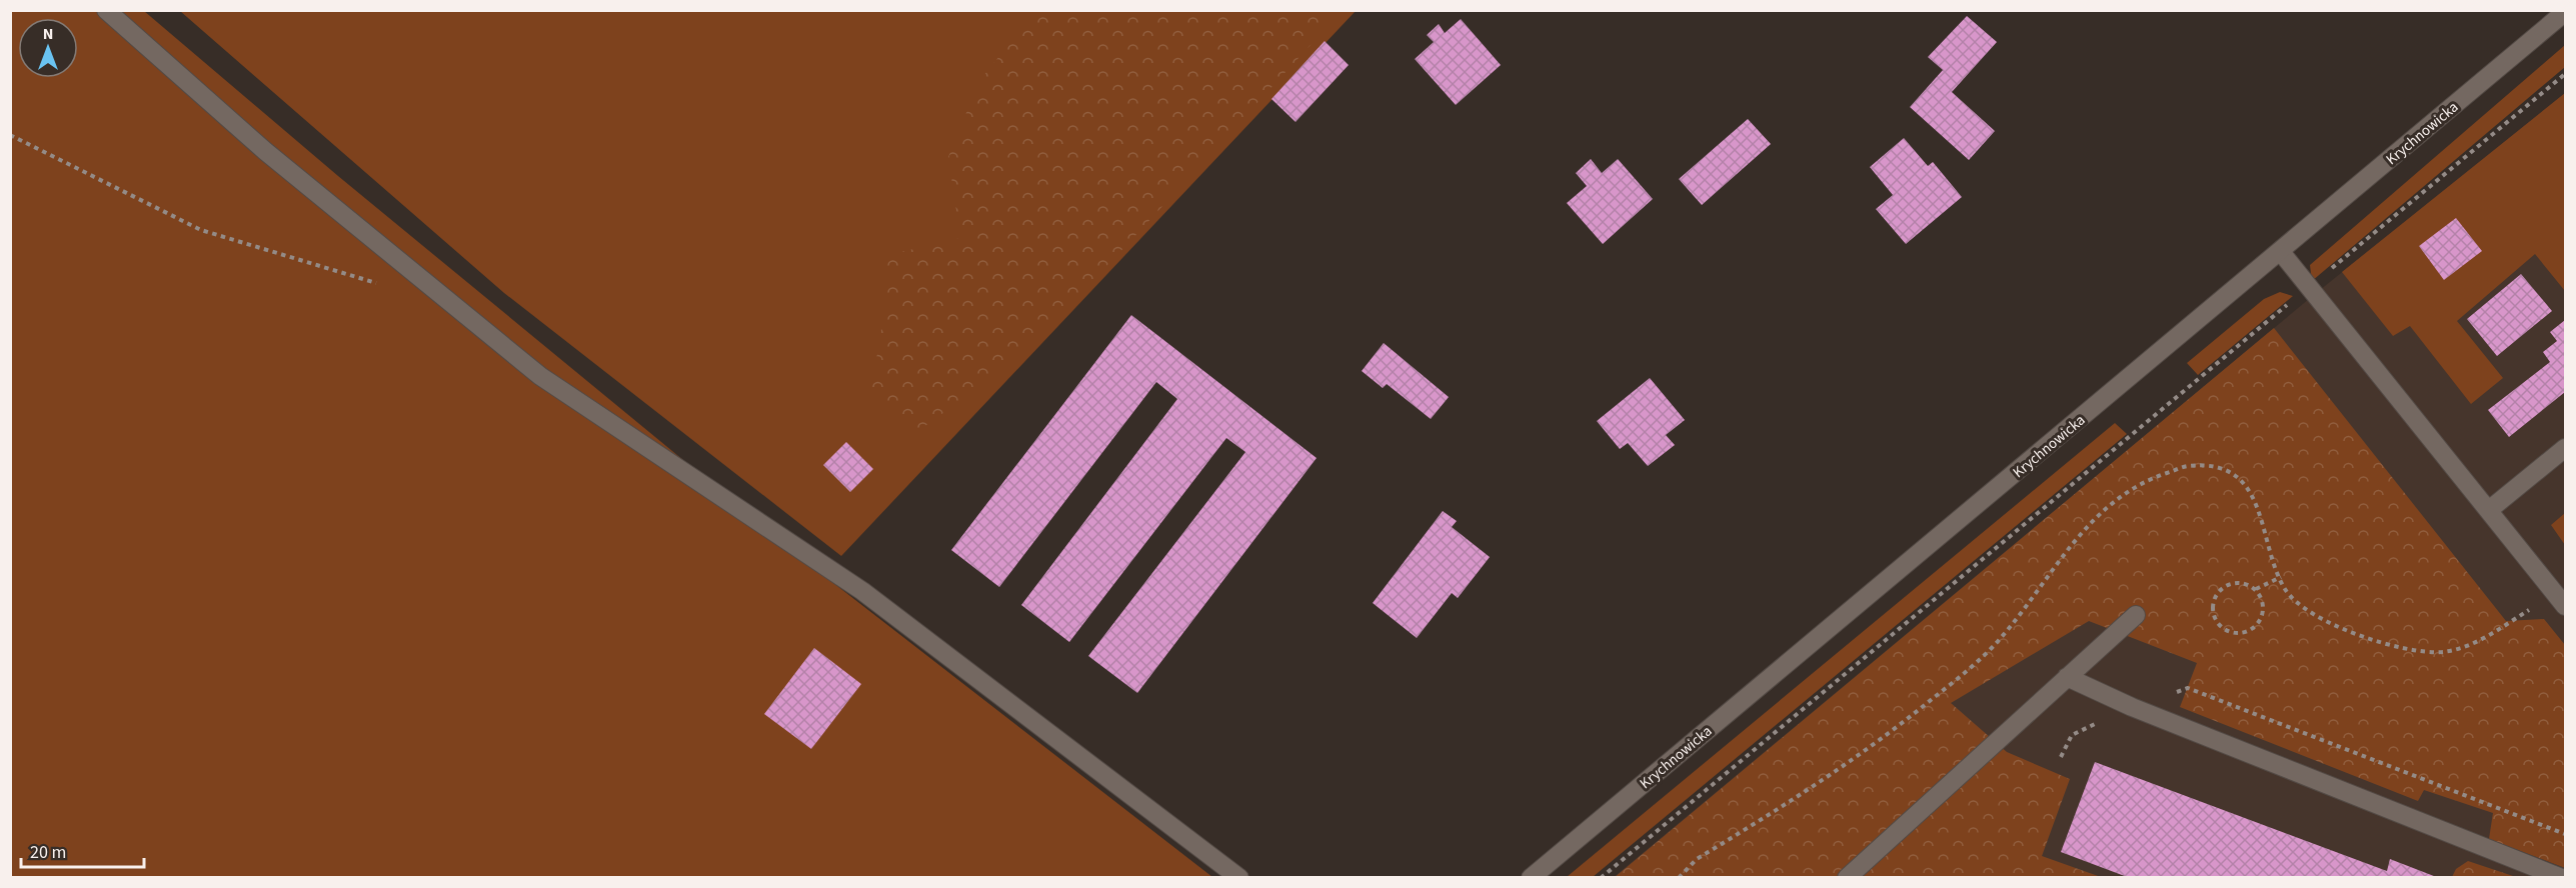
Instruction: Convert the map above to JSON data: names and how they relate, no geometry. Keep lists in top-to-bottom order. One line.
{"streets":{"street":["Krychnowicka"]},"scale_bar":"20 m","north":"top"}
